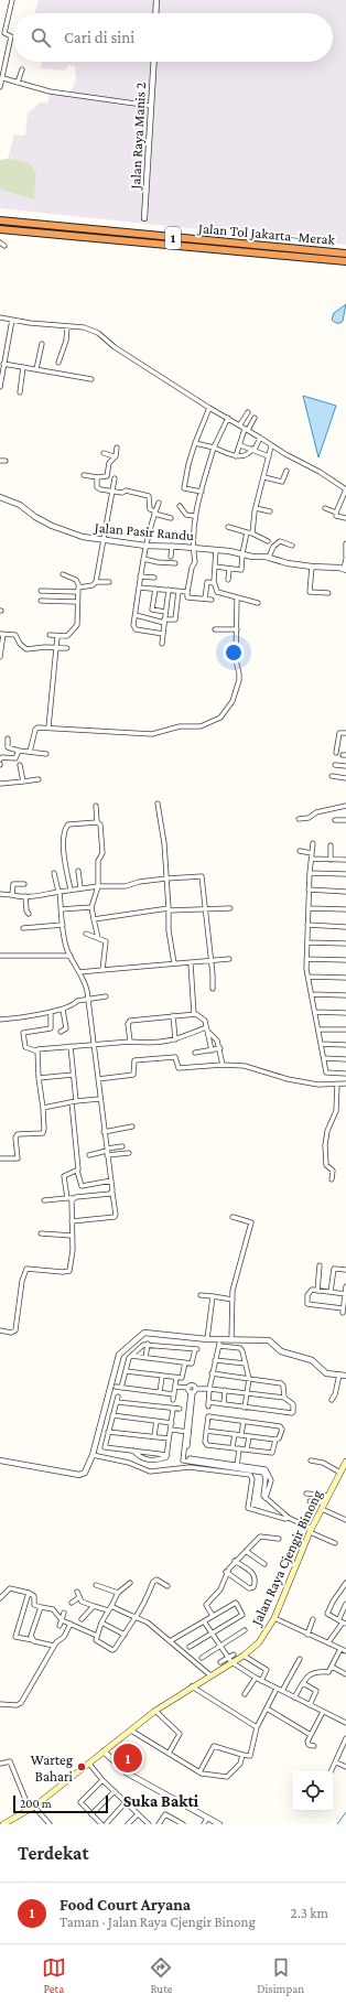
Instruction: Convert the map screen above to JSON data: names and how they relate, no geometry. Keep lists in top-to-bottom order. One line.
{"streets":{"highway":["Jalan Tol Jakarta–Merak","1"],"main road":["Jalan Raya Cjengir Binong"],"street":["Jalan Raya Manis 2","Jalan Pasir Randu"]},"districts":["Suka Bakti"],"places":["Warteg Bahari"],"scale_bar":"200 m","page":{"search":"Cari di sini","pins":"1","scale":"200 m","heading":"Terdekat","list":[{"mark":"1","name":"Food Court Aryana","note":"Taman · Jalan Raya Cjengir Binong","value":"2.3 km"}],"nav":["Peta","Rute","Disimpan"]}}
